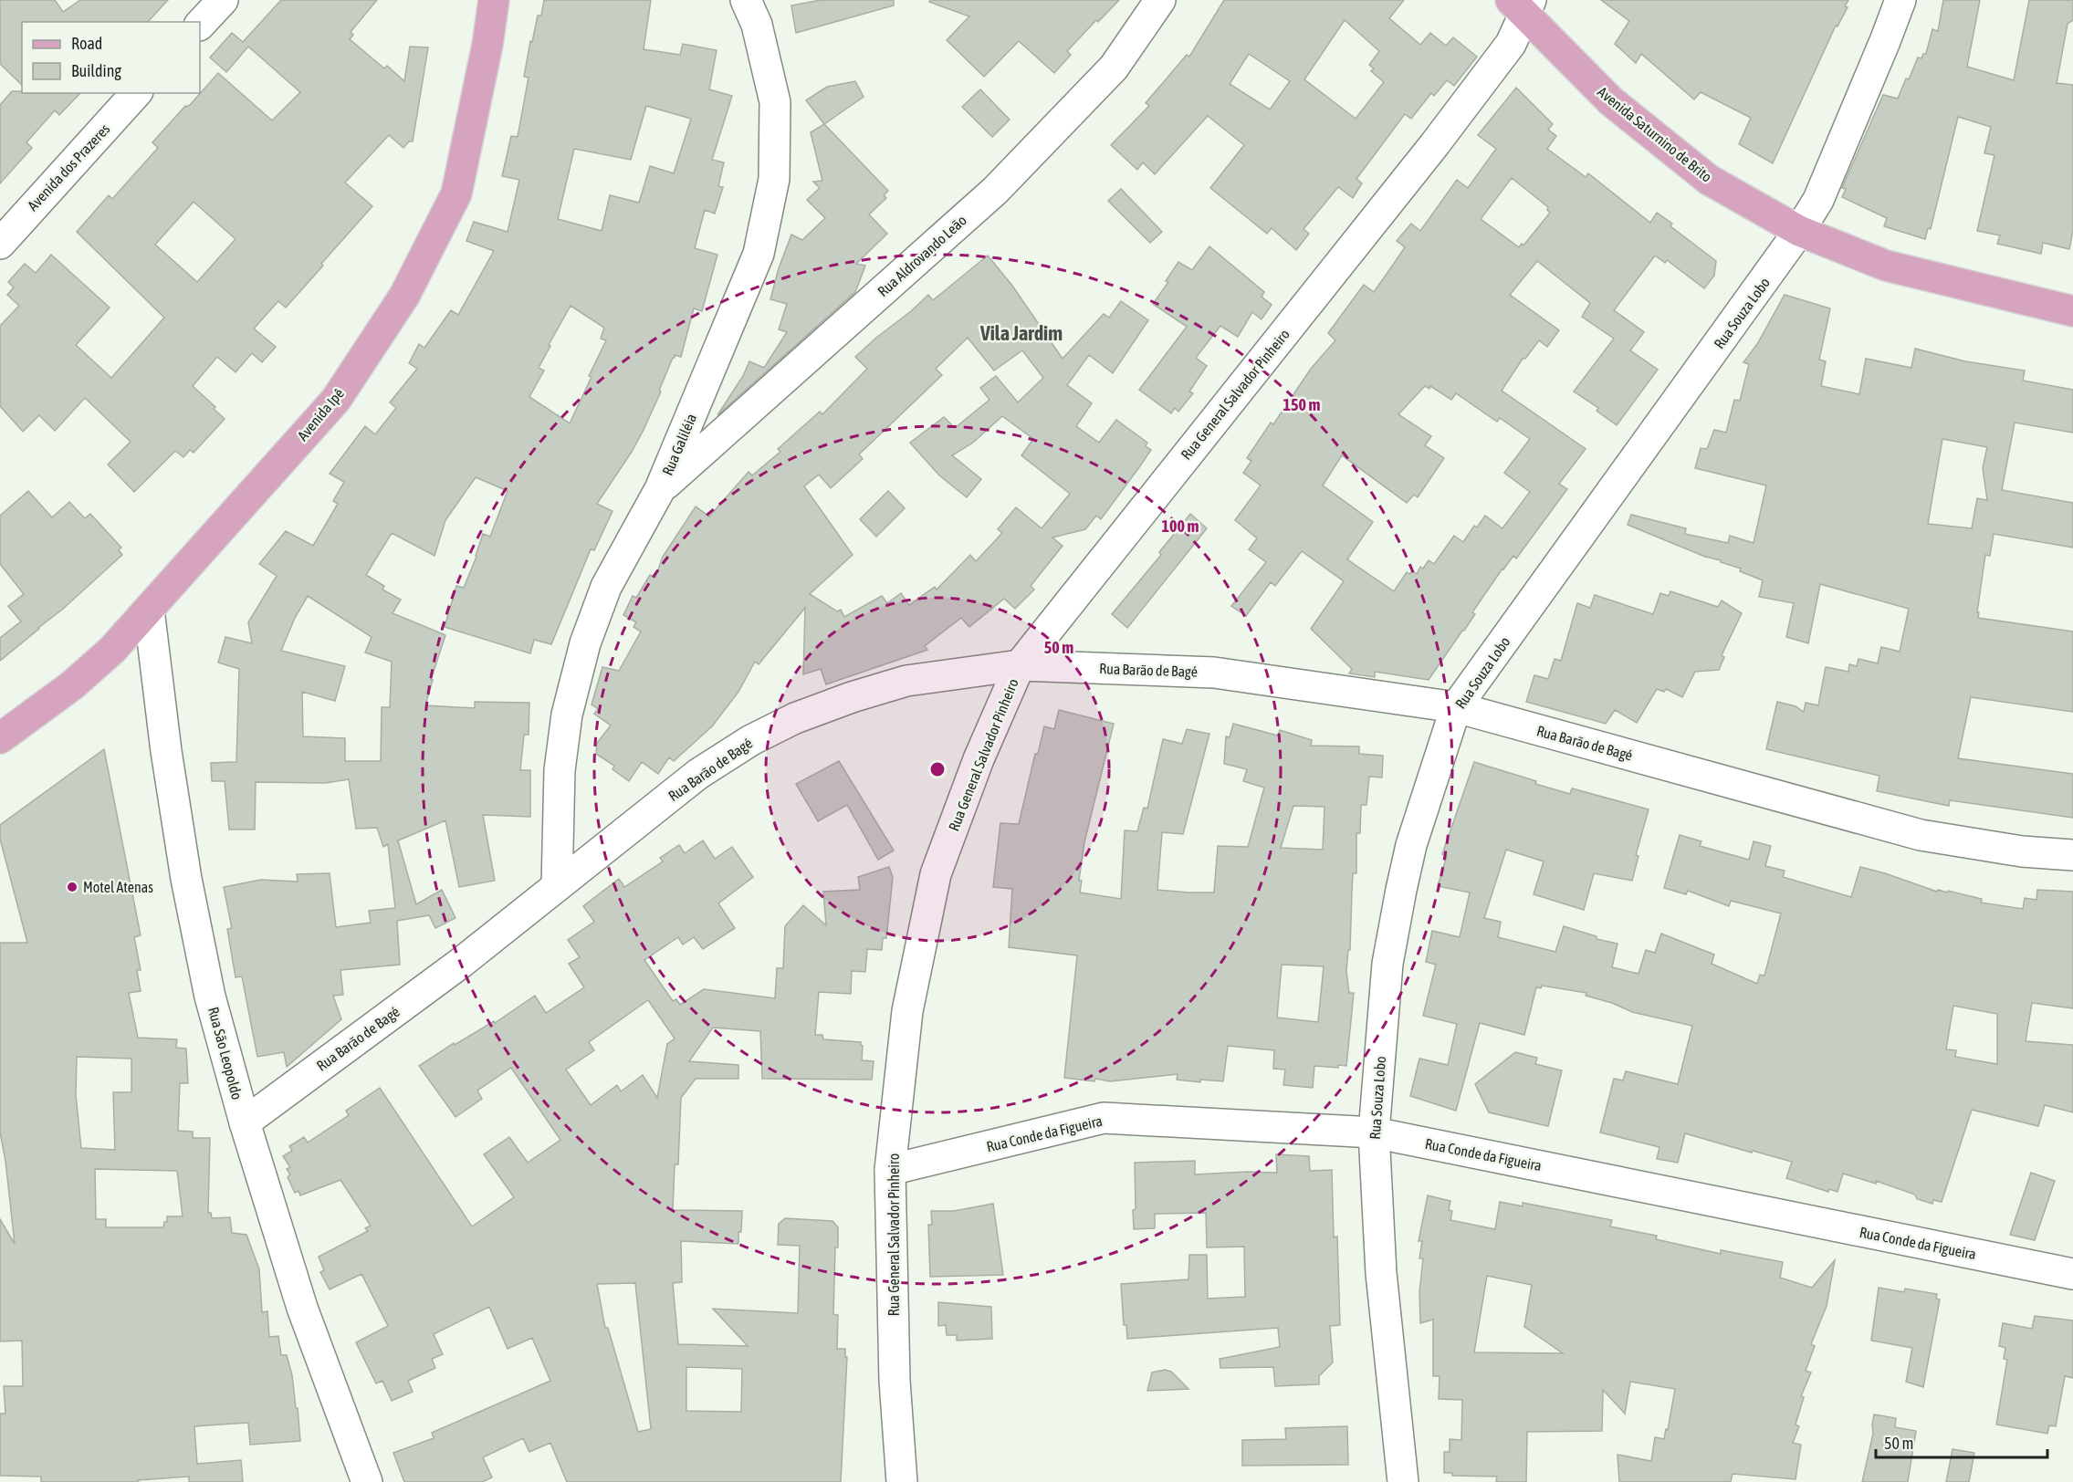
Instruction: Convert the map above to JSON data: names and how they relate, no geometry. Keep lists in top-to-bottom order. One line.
{"streets":{"main road":["Avenida Saturnino de Brito","Avenida Ipê"],"street":["Avenida dos Prazeres","Rua Aldrovando Leão","Rua Souza Lobo","Rua General Salvador Pinheiro","Rua Galiléia","Rua Barão de Bagé","Rua São Leopoldo","Rua Conde da Figueira"]},"crossings":[["Avenida Saturnino de Brito","Rua Souza Lobo"],["Avenida Saturnino de Brito","Rua General Salvador Pinheiro"],["Rua Aldrovando Leão","Rua Galiléia"],["Rua Souza Lobo","Rua Barão de Bagé"],["Rua Souza Lobo","Rua Conde da Figueira"],["Rua General Salvador Pinheiro","Rua Barão de Bagé"],["Rua General Salvador Pinheiro","Rua Conde da Figueira"],["Avenida Ipê","Rua São Leopoldo"],["Rua Galiléia","Rua Barão de Bagé"],["Rua Barão de Bagé","Rua São Leopoldo"]],"districts":["Vila Jardim"],"places":["Motel Atenas"],"legend":["Road","Building"],"scale_bar":"50 m","rings":["150 m","100 m","50 m"]}
